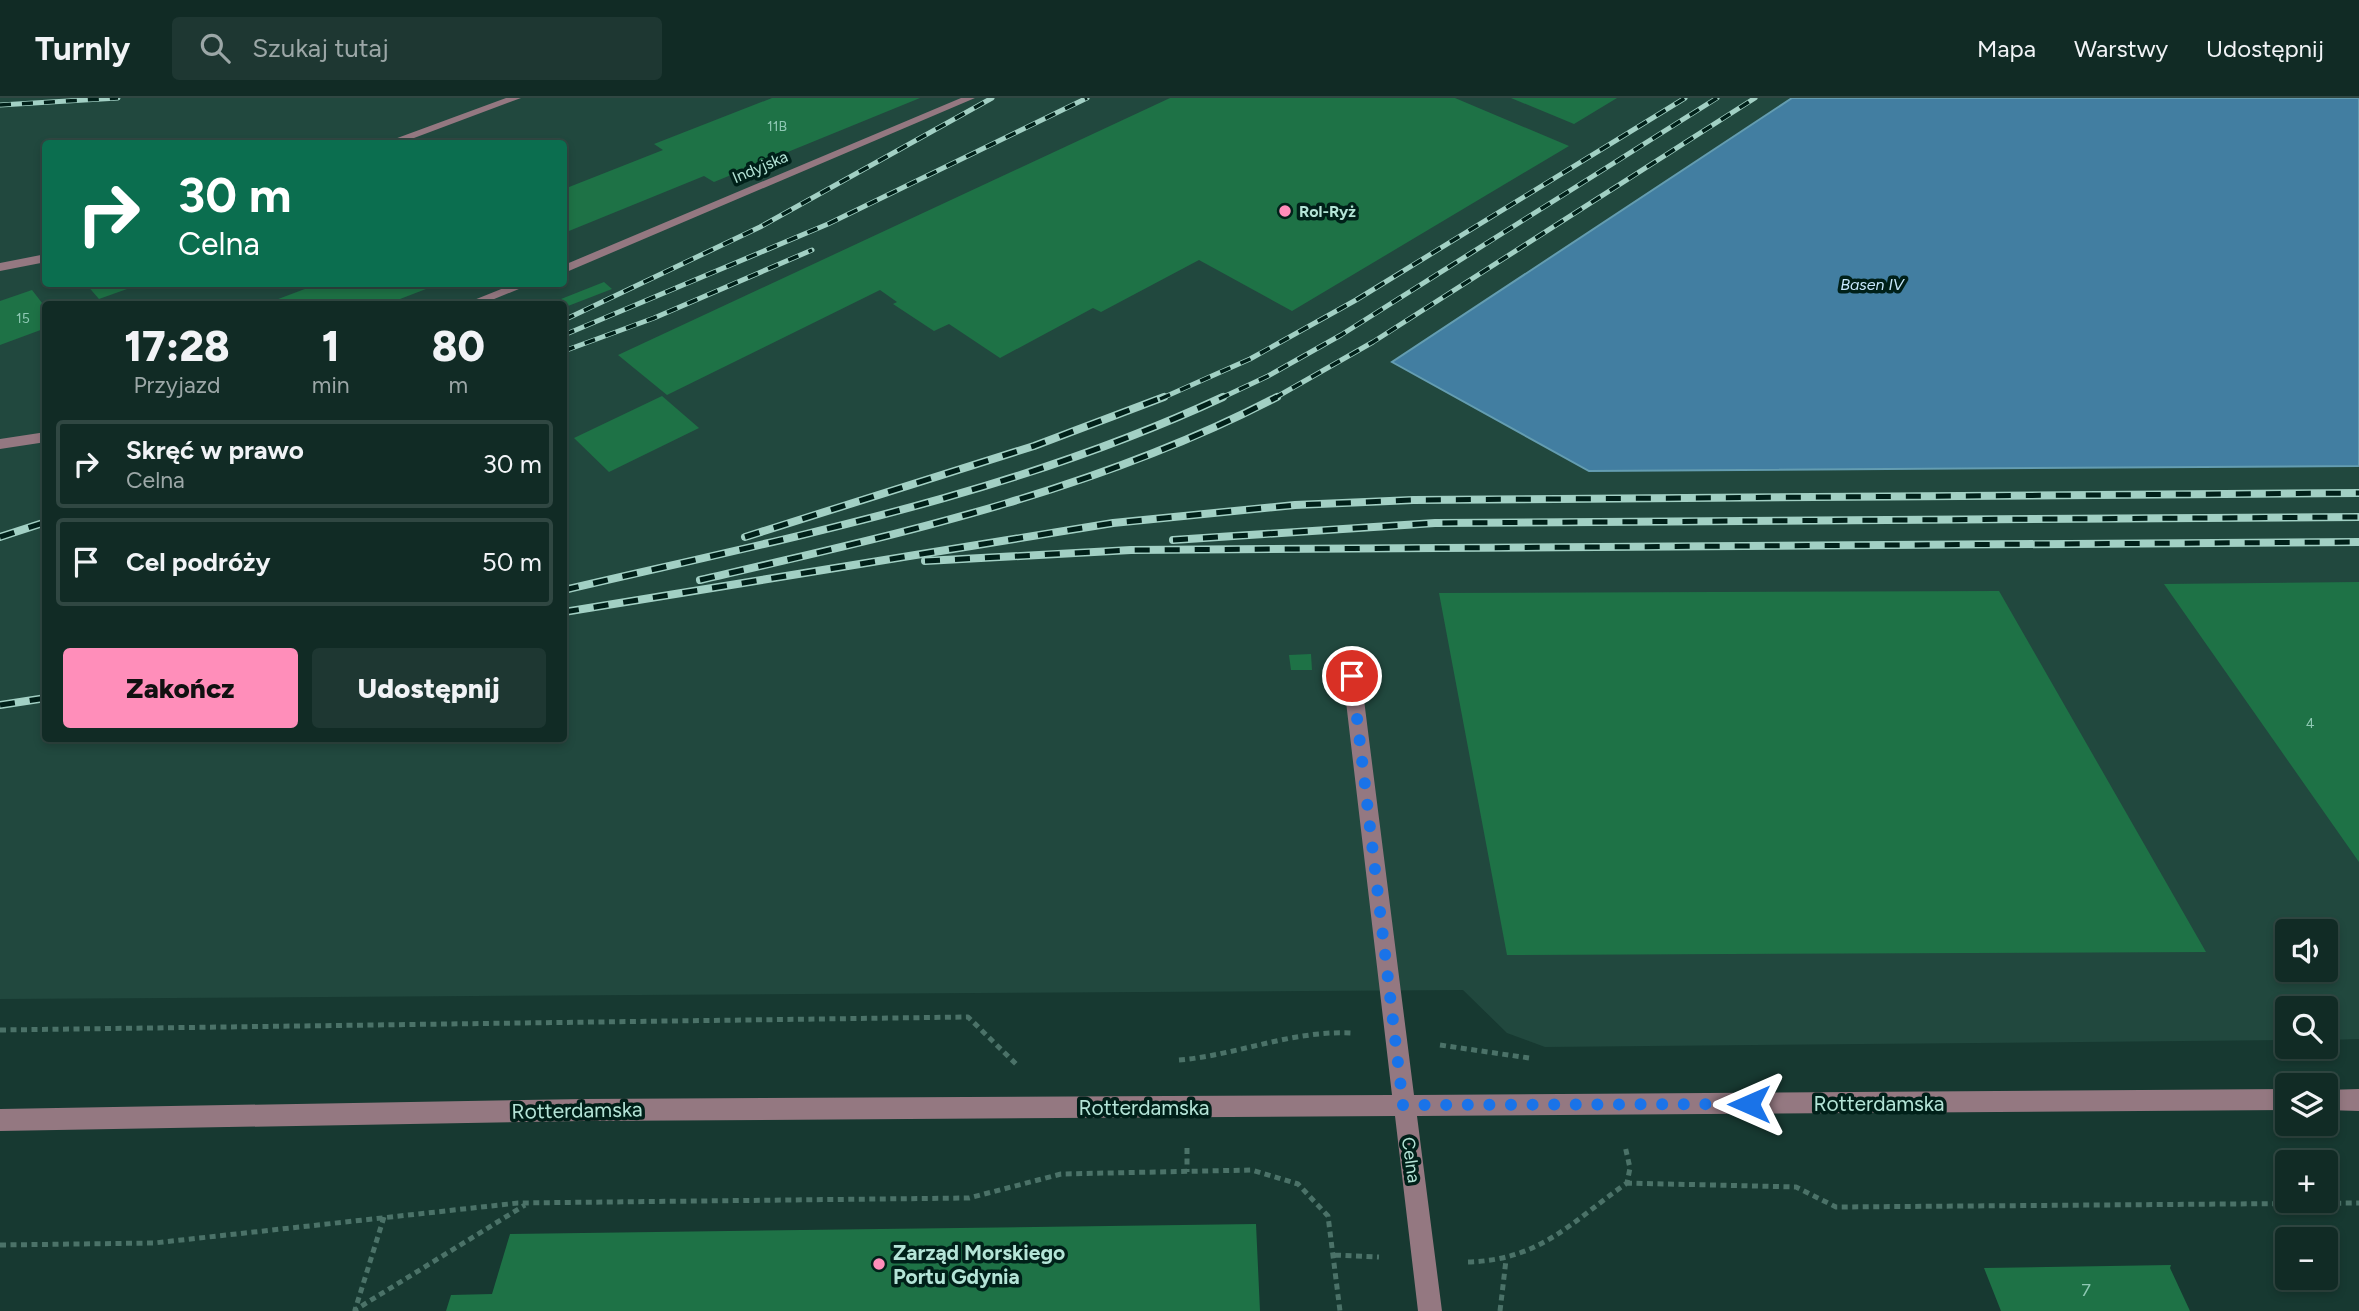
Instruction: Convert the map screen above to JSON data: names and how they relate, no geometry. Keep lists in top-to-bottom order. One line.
{"streets":{"street":["Indyjska","Rotterdamska","Celna"]},"crossings":[["Rotterdamska","Celna"]],"water":["Basen IV"],"places":["Rol-Ryż","Zarząd Morskiego Portu Gdynia"],"house_numbers":["11B","15","4","7"],"page":{"header":"Turnly","search":"Szukaj tutaj","nav":["Mapa","Warstwy","Udostępnij"],"turn":["30 m","Celna"],"eta":["17:28","Przyjazd","1","min","80","m"],"list":[{"name":"Skręć w prawo","note":"Celna","value":"30 m"},{"name":"Cel podróży","value":"50 m"}],"buttons":["Zakończ","Udostępnij"],"map_buttons":["+","−"]}}
